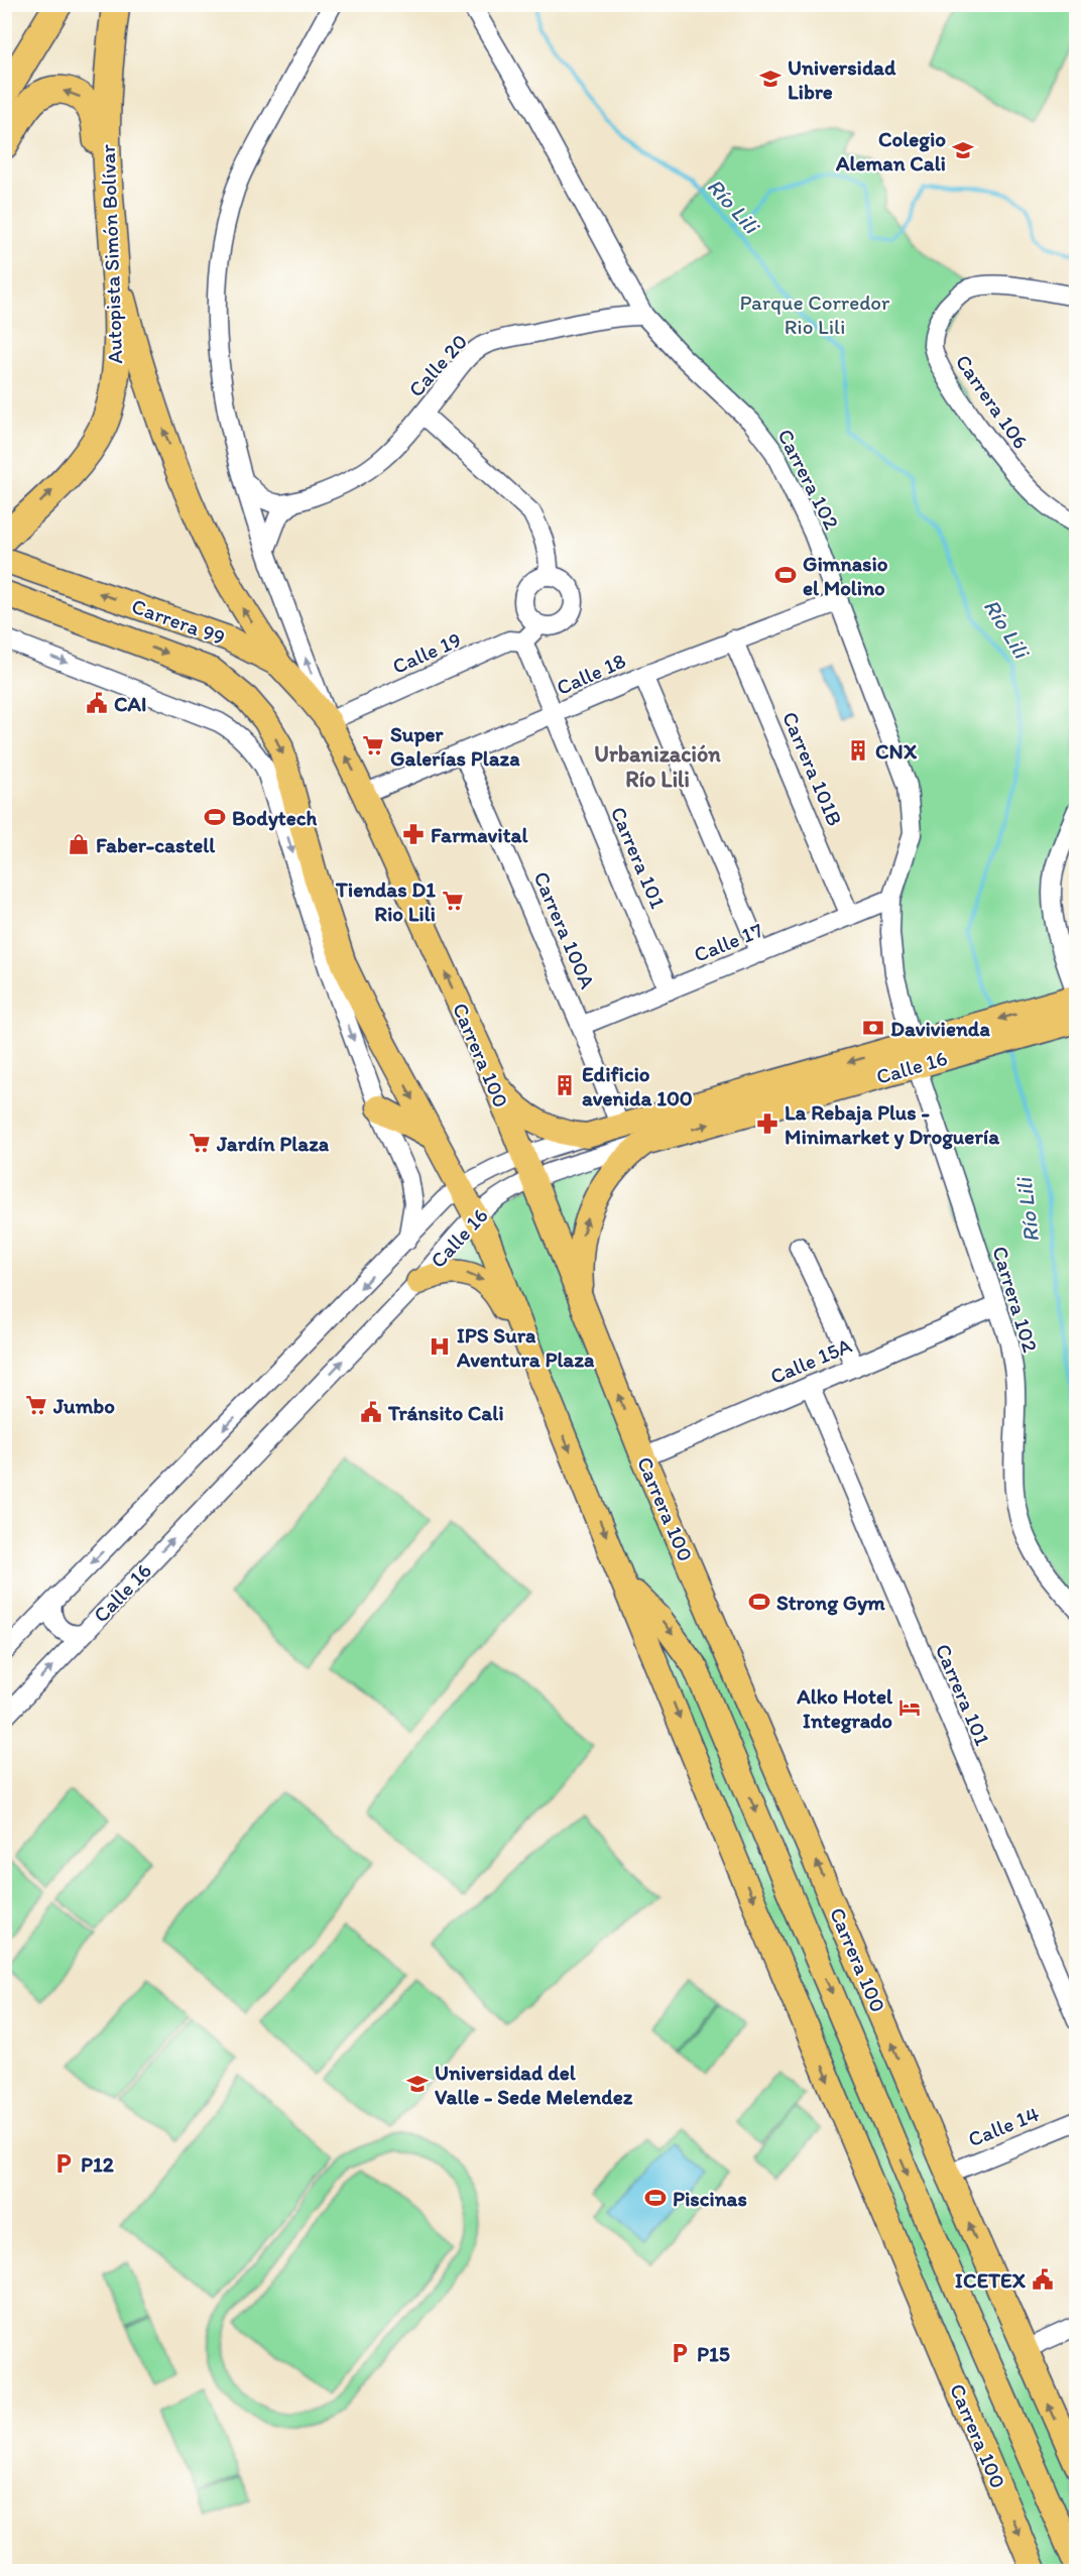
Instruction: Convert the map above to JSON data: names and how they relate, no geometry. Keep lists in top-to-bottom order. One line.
{"streets":{"highway":["Autopista Simón Bolívar"],"main road":["Carrera 99","Carrera 100","Calle 16"],"street":["Calle 20","Carrera 106","Carrera 102","Calle 19","Calle 18","Carrera 101B","Carrera 101","Carrera 100A","Calle 17","Calle 15A","Calle 14"]},"crossings":[["Calle 20","Carrera 102"],["Calle 20","Carrera 100"],["Carrera 102","Calle 18"],["Carrera 102","Calle 17"],["Carrera 102","Calle 16"],["Carrera 102","Calle 15A"],["Carrera 99","Calle 19"],["Carrera 99","Carrera 100"],["Calle 19","Carrera 101"],["Calle 19","Carrera 100"],["Calle 18","Carrera 101B"],["Calle 18","Carrera 101"],["Calle 18","Carrera 100A"],["Calle 18","Carrera 100"],["Carrera 101B","Calle 17"],["Carrera 101","Calle 17"],["Carrera 101","Calle 15A"],["Carrera 100A","Calle 17"],["Carrera 100A","Calle 16"],["Carrera 100","Calle 16"],["Carrera 100","Calle 15A"],["Carrera 100","Calle 14"]],"one_way":["Autopista Simón Bolívar"],"districts":["Urbanización Río Lili"],"water":["Río Lili"],"parks":["Parque Corredor Rio Lili"],"places":{"school or university":["Universidad Libre","Colegio Aleman Cali","Universidad del Valle - Sede Melendez"],"sports":["Gimnasio el Molino","Bodytech","Strong Gym","Piscinas"],"public building":["CAI","Tránsito Cali","ICETEX"],"supermarket":["Super Galerías Plaza","Tiendas D1 Rio Lili","Jardín Plaza","Jumbo"],"building":["CNX","Edificio avenida 100"],"pharmacy":["Farmavital","La Rebaja Plus - Minimarket y Droguería"],"shop":["Faber-castell"],"bank":["Davivienda"],"hospital":["IPS Sura Aventura Plaza"],"hotel":["Alko Hotel Integrado"],"parking":["P12","P15"]}}
